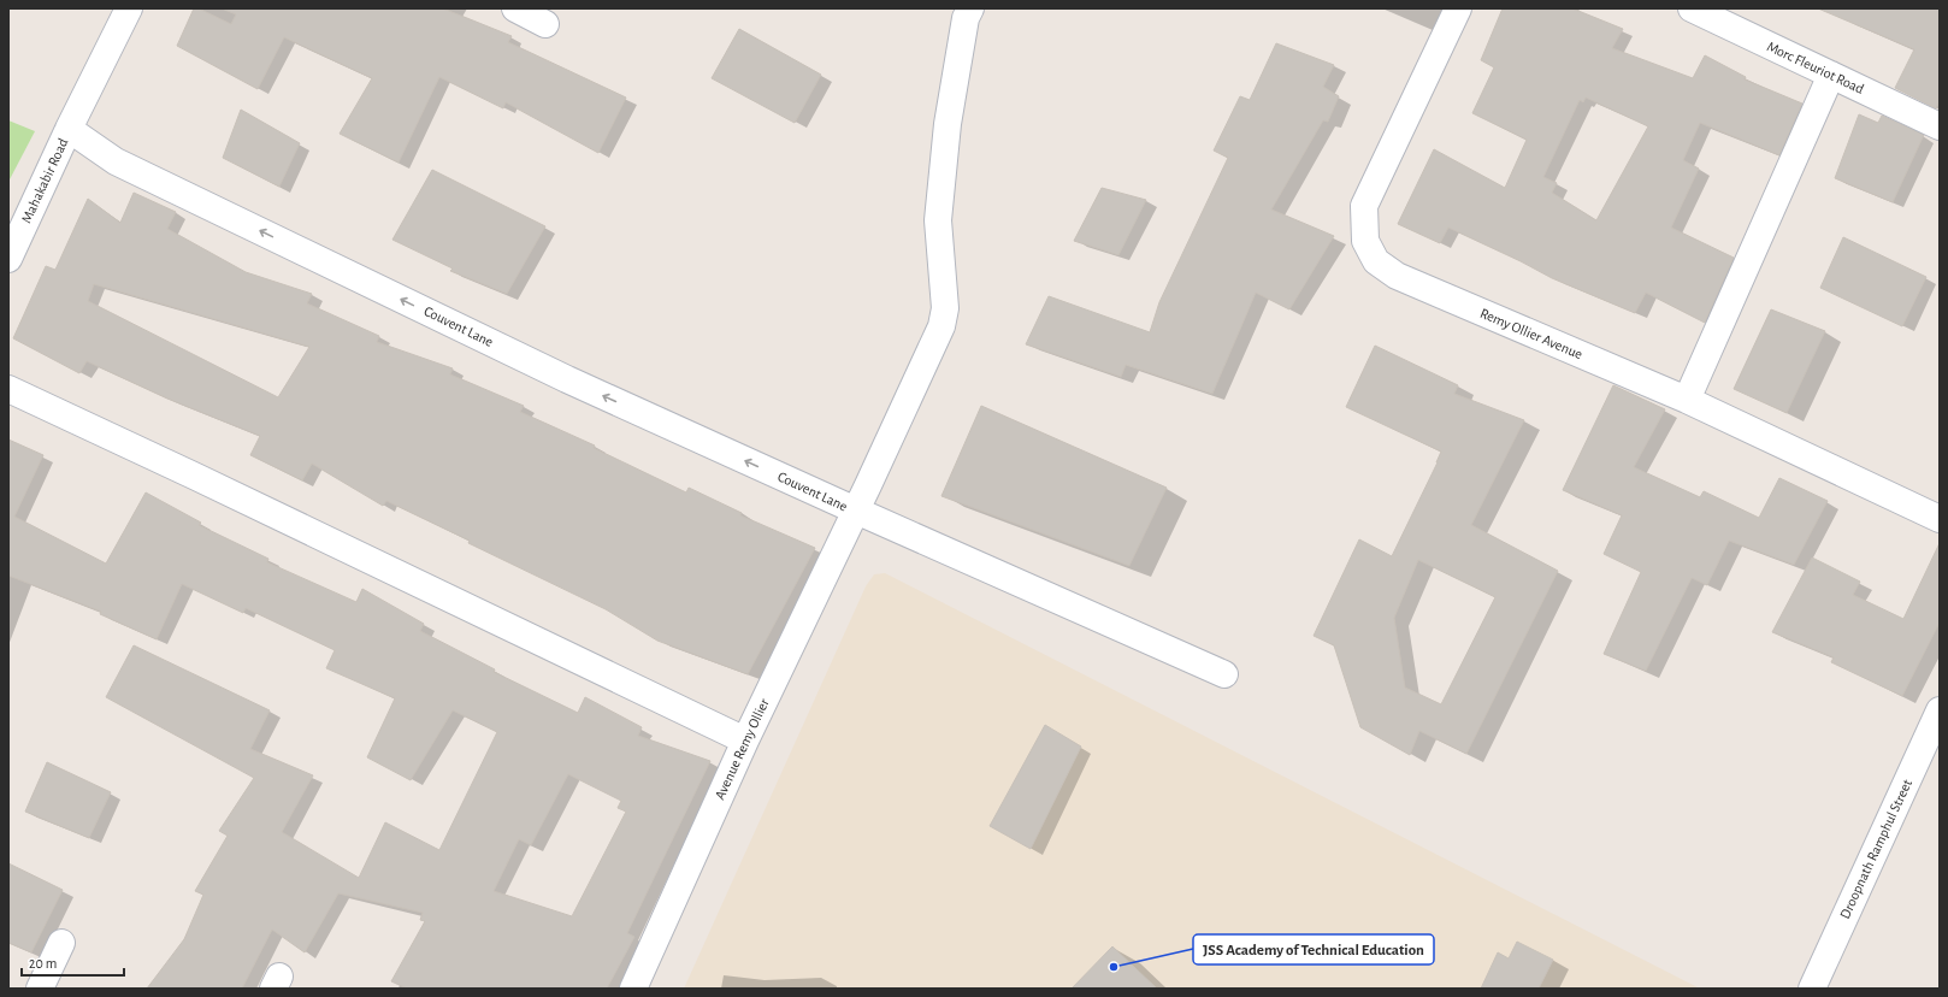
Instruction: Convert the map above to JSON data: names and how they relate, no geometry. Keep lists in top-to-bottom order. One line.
{"streets":{"street":["Morc Fleuriot Road","Mahakabir Road","Couvent Lane","Remy Ollier Avenue","Avenue Remy Ollier","Droopnath Ramphul Street"]},"crossings":[["Mahakabir Road","Couvent Lane"],["Couvent Lane","Avenue Remy Ollier"]],"one_way":["Couvent Lane"],"places":["JSS Academy of Technical Education"],"scale_bar":"20 m"}
